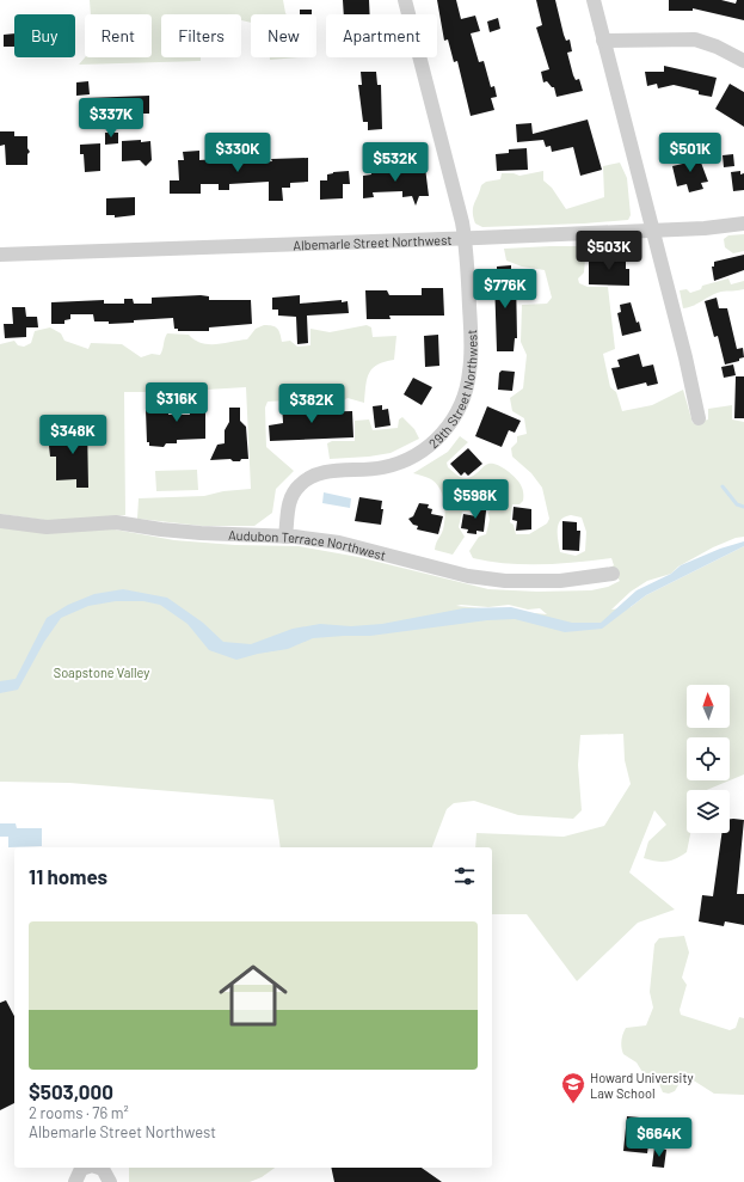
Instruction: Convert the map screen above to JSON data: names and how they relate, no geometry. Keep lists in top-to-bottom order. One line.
{"streets":{"street":["Albemarle Street Northwest","29th Street Northwest","Audubon Terrace Northwest"]},"crossings":[["Albemarle Street Northwest","29th Street Northwest"],["29th Street Northwest","Audubon Terrace Northwest"]],"parks":["Soapstone Valley"],"places":{"school or university":["Howard University Law School"]},"north":"top","page":{"chip":["Buy","Rent","Filters","New","Apartment"],"price":["$337K","$330K","$501K","$532K","$503K","$776K","$316K","$382K","$348K","$598K","$664K"],"heading":"11 homes","list":[{"name":"$503,000","note":"2 rooms · 76 m² · Albemarle Street Northwest"}]}}
